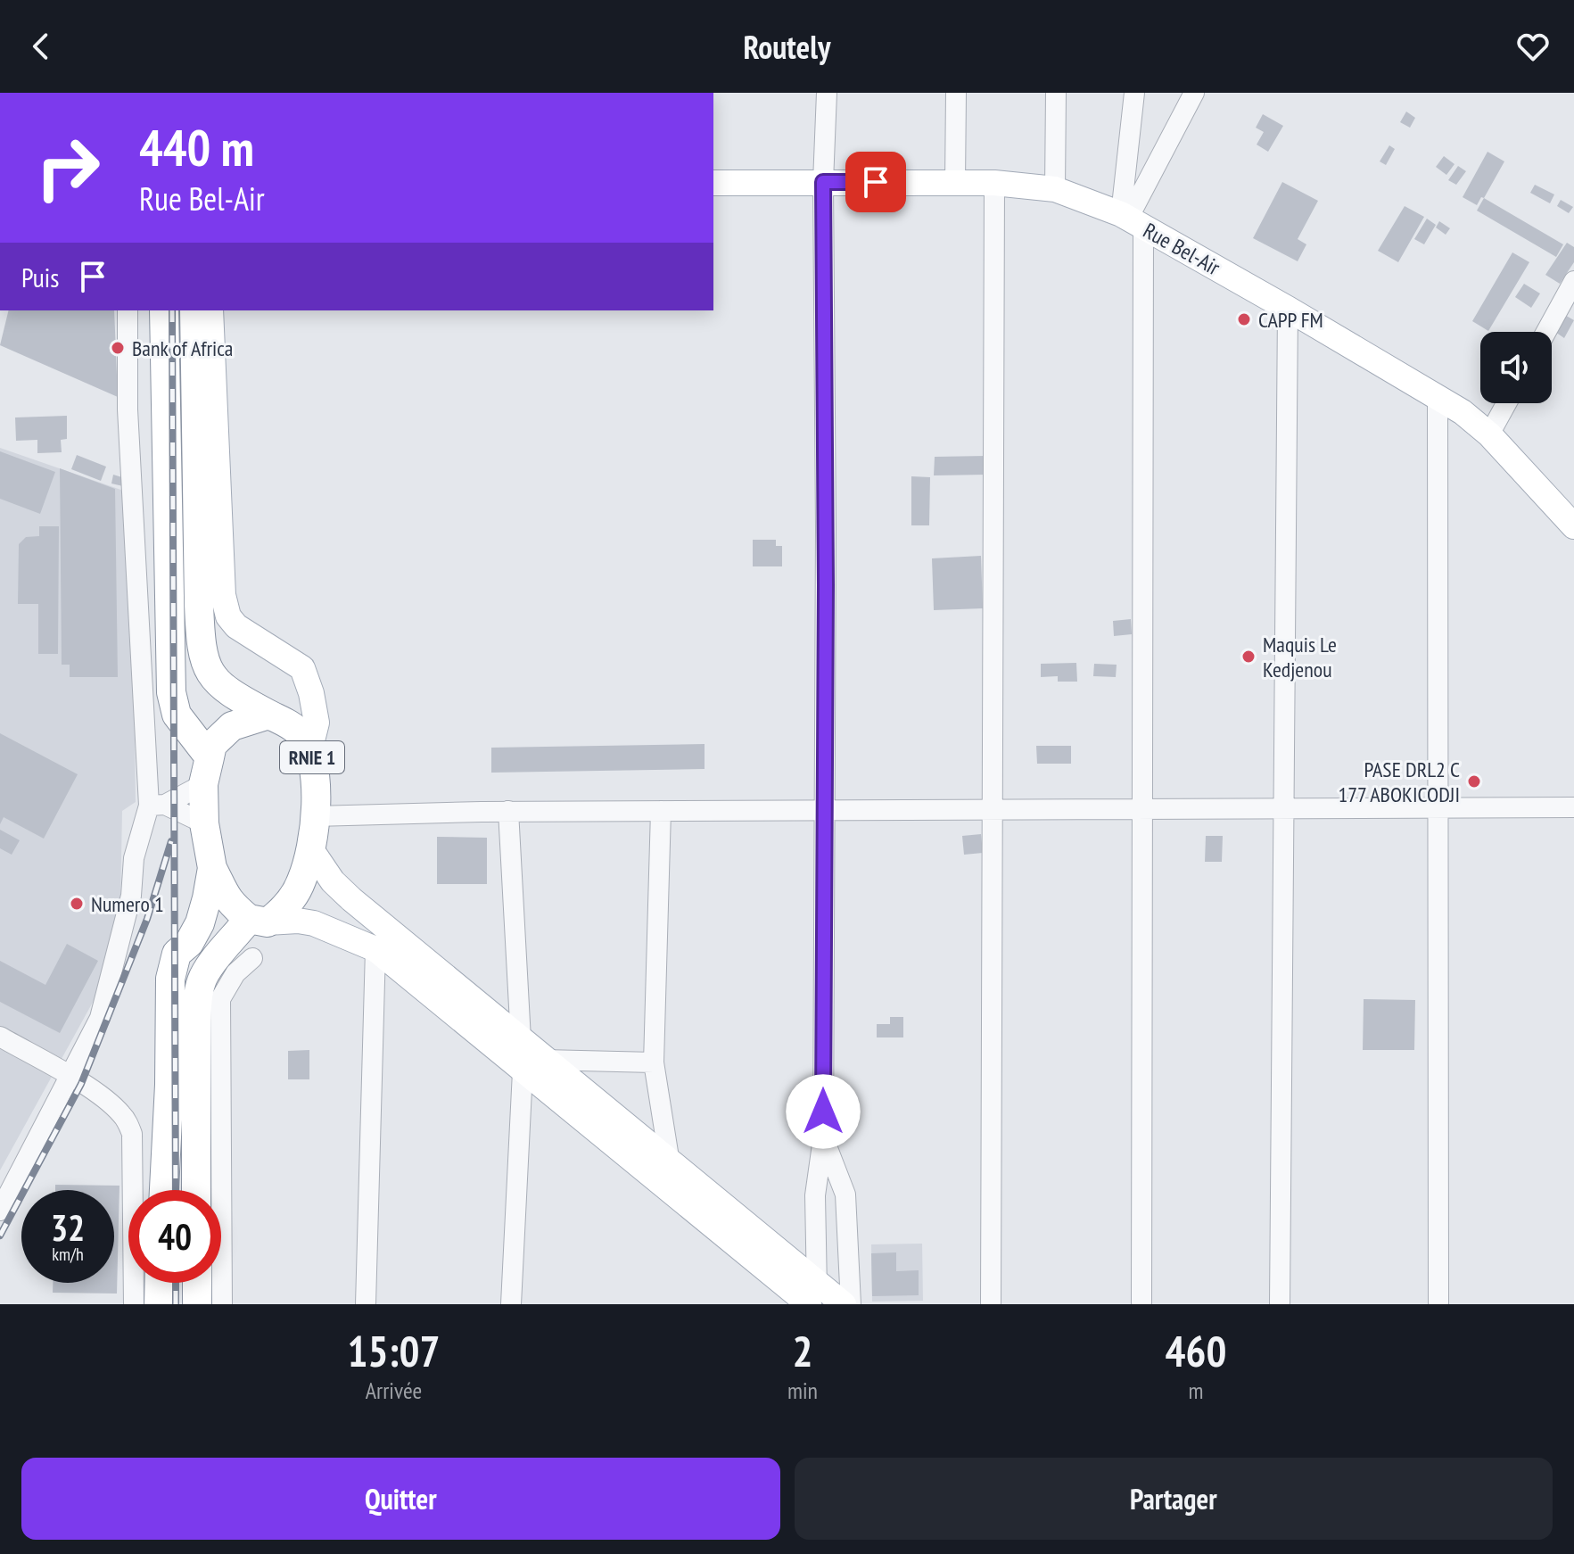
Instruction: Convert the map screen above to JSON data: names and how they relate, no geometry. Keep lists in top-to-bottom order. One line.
{"streets":{"highway":["RNIE 1"],"main road":["Rue Bel-Air"]},"places":["CAPP FM","Bank of Africa","Maquis Le Kedjenou","PASE DRL2 C 177 ABOKICODJI","Numero 1"],"page":{"header":"Routely","turn":["440 m","Rue Bel-Air"],"then":"Puis","speed":"32 km/h","limit":"40","eta":["15:07","Arrivée","2","min","460","m"],"buttons":["Quitter","Partager"]}}
